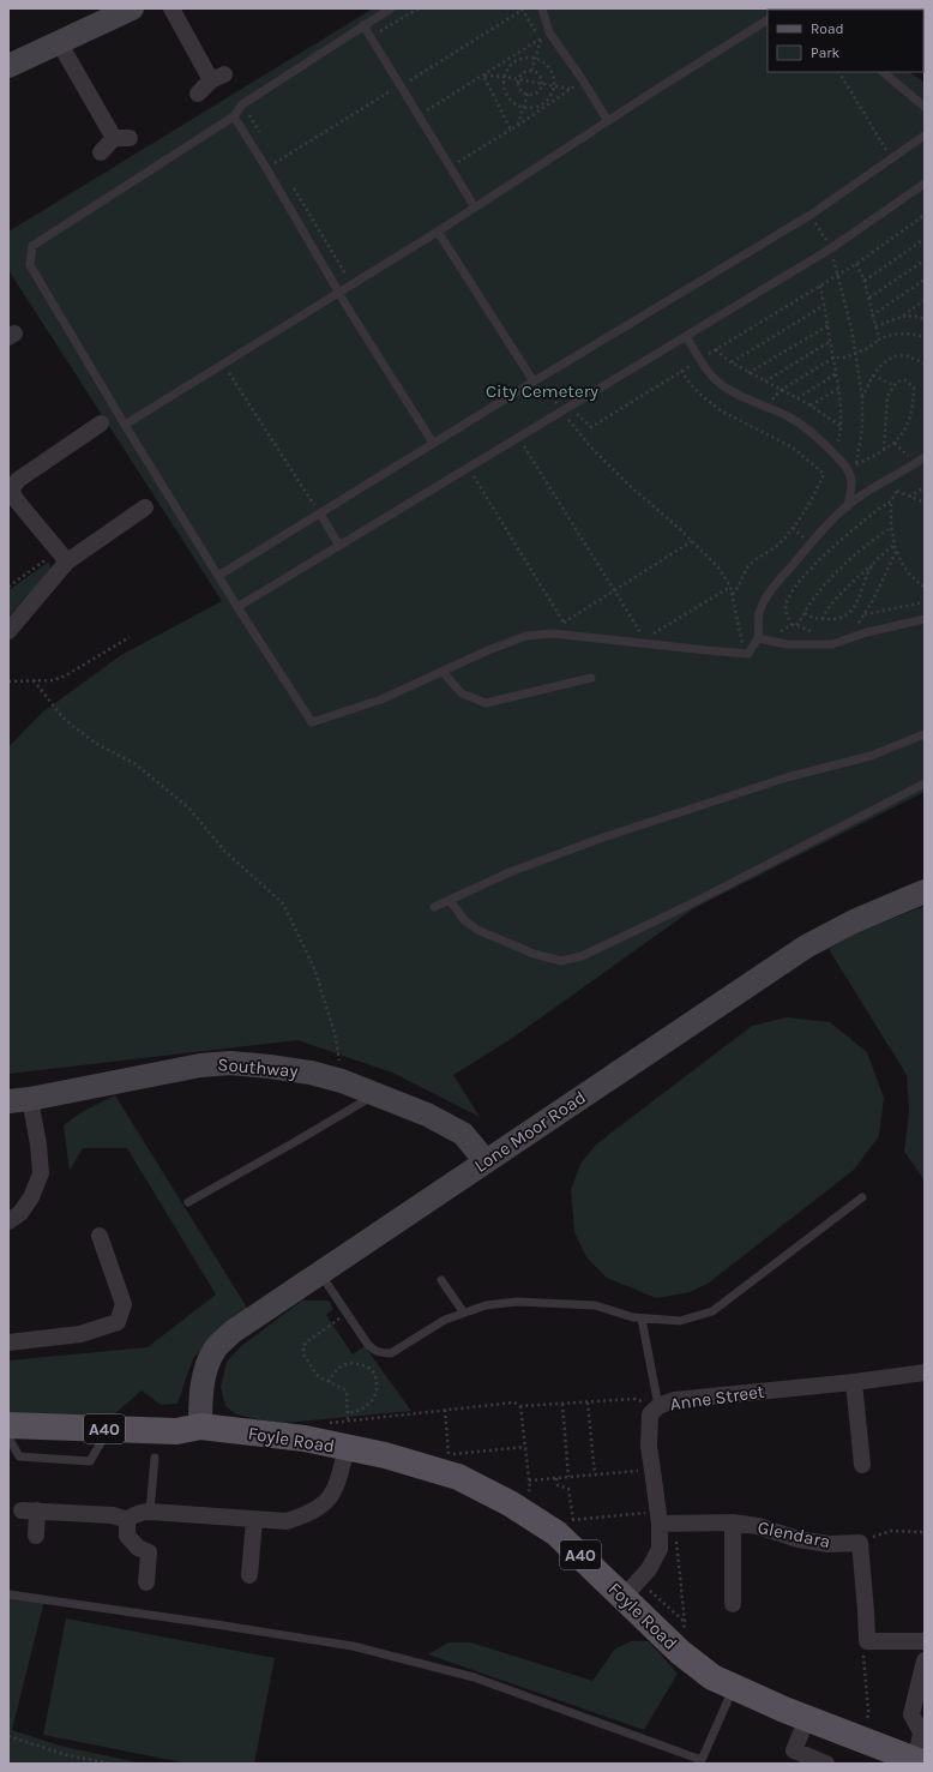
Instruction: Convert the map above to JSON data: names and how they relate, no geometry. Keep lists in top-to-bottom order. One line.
{"streets":{"main road":["Southway","Lone Moor Road","A40","Foyle Road"],"street":["Anne Street","Glendara"]},"crossings":[["Southway","Lone Moor Road"],["Lone Moor Road","A40"],["Lone Moor Road","Foyle Road"],["Anne Street","Foyle Road"],["Anne Street","Glendara"],["A40","Foyle Road"]],"parks":["City Cemetery"],"legend":["Road","Park"]}
